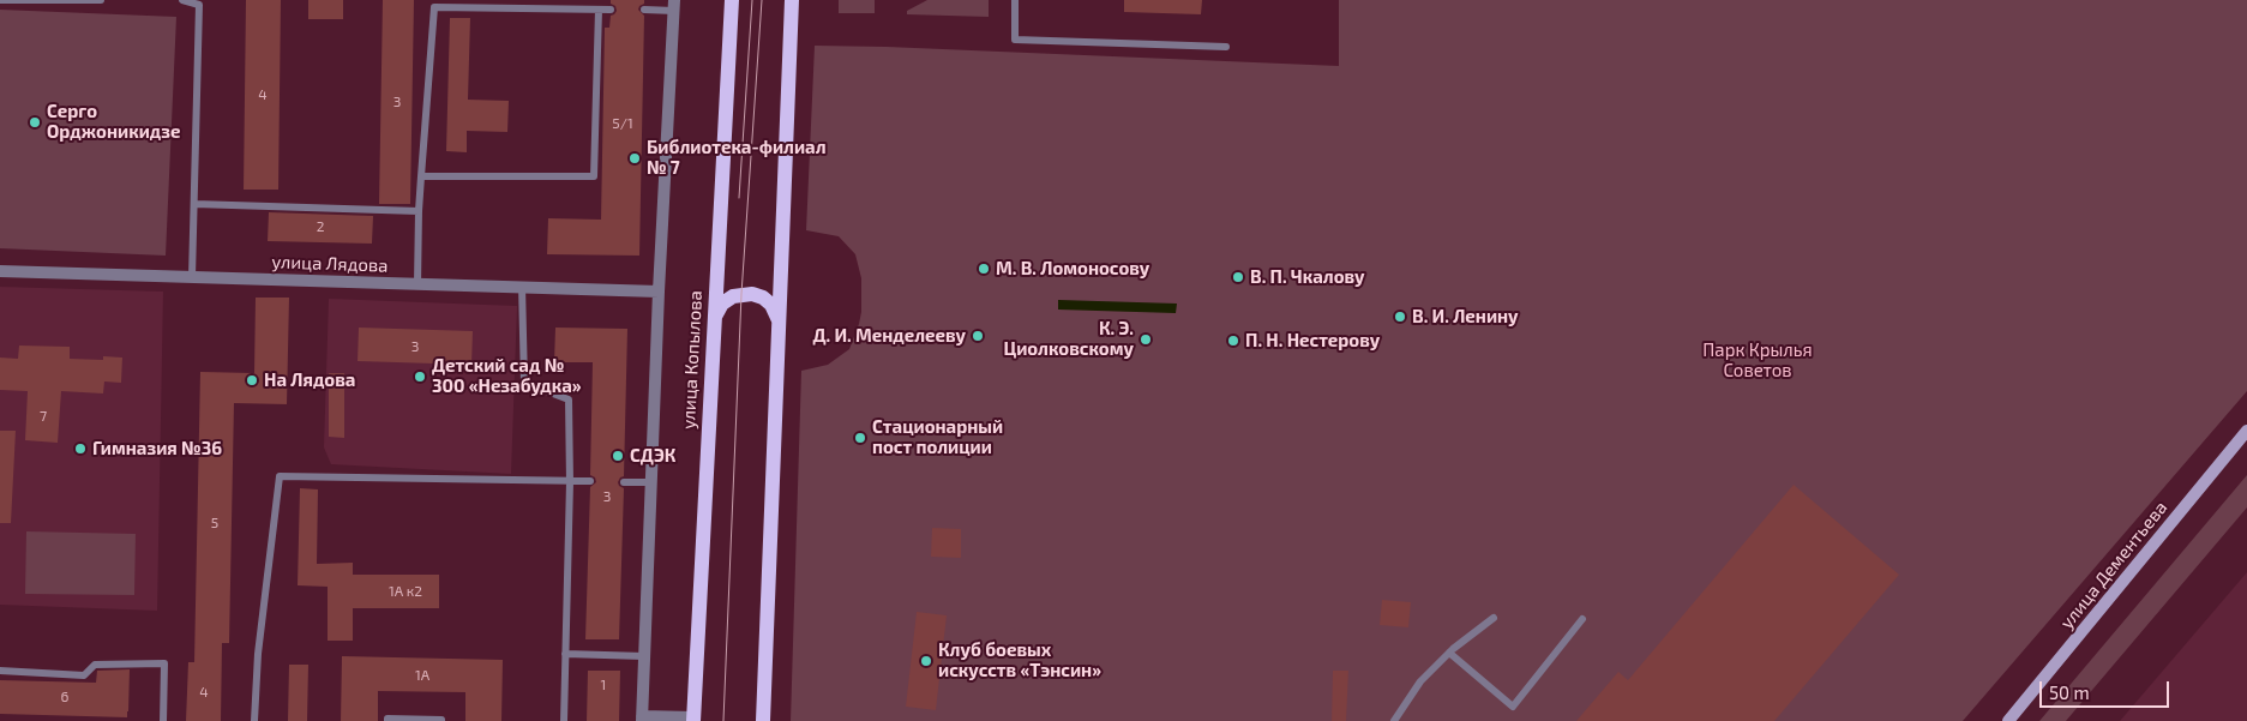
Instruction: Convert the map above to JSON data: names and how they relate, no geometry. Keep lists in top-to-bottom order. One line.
{"streets":{"main road":["улица Копылова","улица Дементьева"],"street":["улица Лядова"]},"crossings":[["улица Лядова","улица Копылова"]],"parks":["Парк Крылья Советов"],"places":["Серго Орджоникидзе","Библиотека-филиал № 7","М. В. Ломоносову","В. П. Чкалову","В. И. Ленину","Д. И. Менделееву","К. Э. Циолковскому","П. Н. Нестерову","Детский сад № 300 «Незабудка»","На Лядова","Стационарный пост полиции","Гимназия №36","СДЭК","Клуб боевых искусств «Тэнсин»"],"house_numbers":["4","3","5/1","2","3","7","3","5","1А к2","1А","1","4","6"],"scale_bar":"50 m"}
